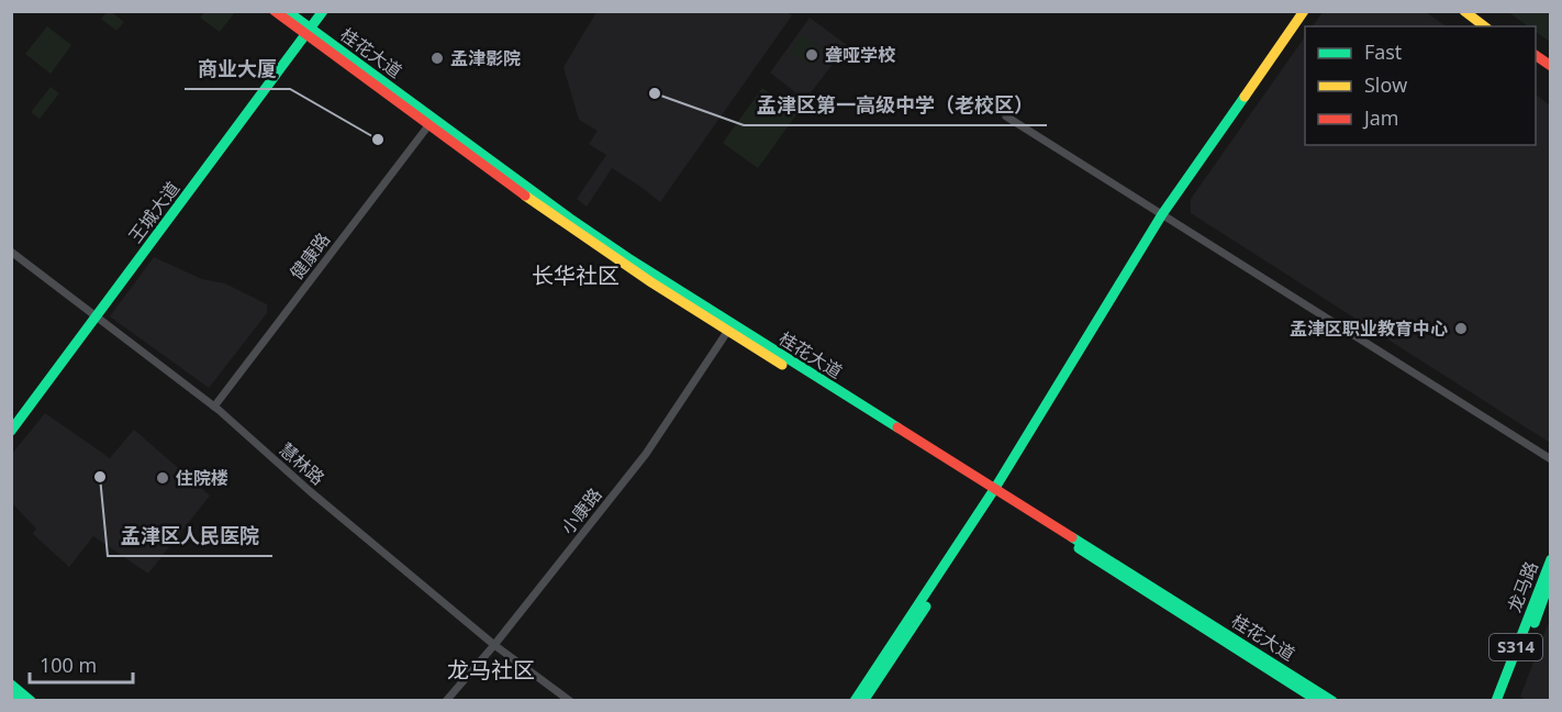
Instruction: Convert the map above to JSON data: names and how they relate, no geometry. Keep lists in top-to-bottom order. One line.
{"streets":{"main road":["桂花大道","王城大道","龙马路","S314"],"street":["健康路","慧林路","小康路"]},"crossings":[["桂花大道","王城大道"],["桂花大道","健康路"],["桂花大道","小康路"],["王城大道","慧林路"],["健康路","慧林路"],["慧林路","小康路"]],"districts":["长华社区","龙马社区"],"places":["聋哑学校","孟津影院","孟津区第一高级中学（老校区）","商业大厦","孟津区职业教育中心","孟津区人民医院","住院楼"],"legend":["Fast","Slow","Jam"],"scale_bar":"100 m"}
